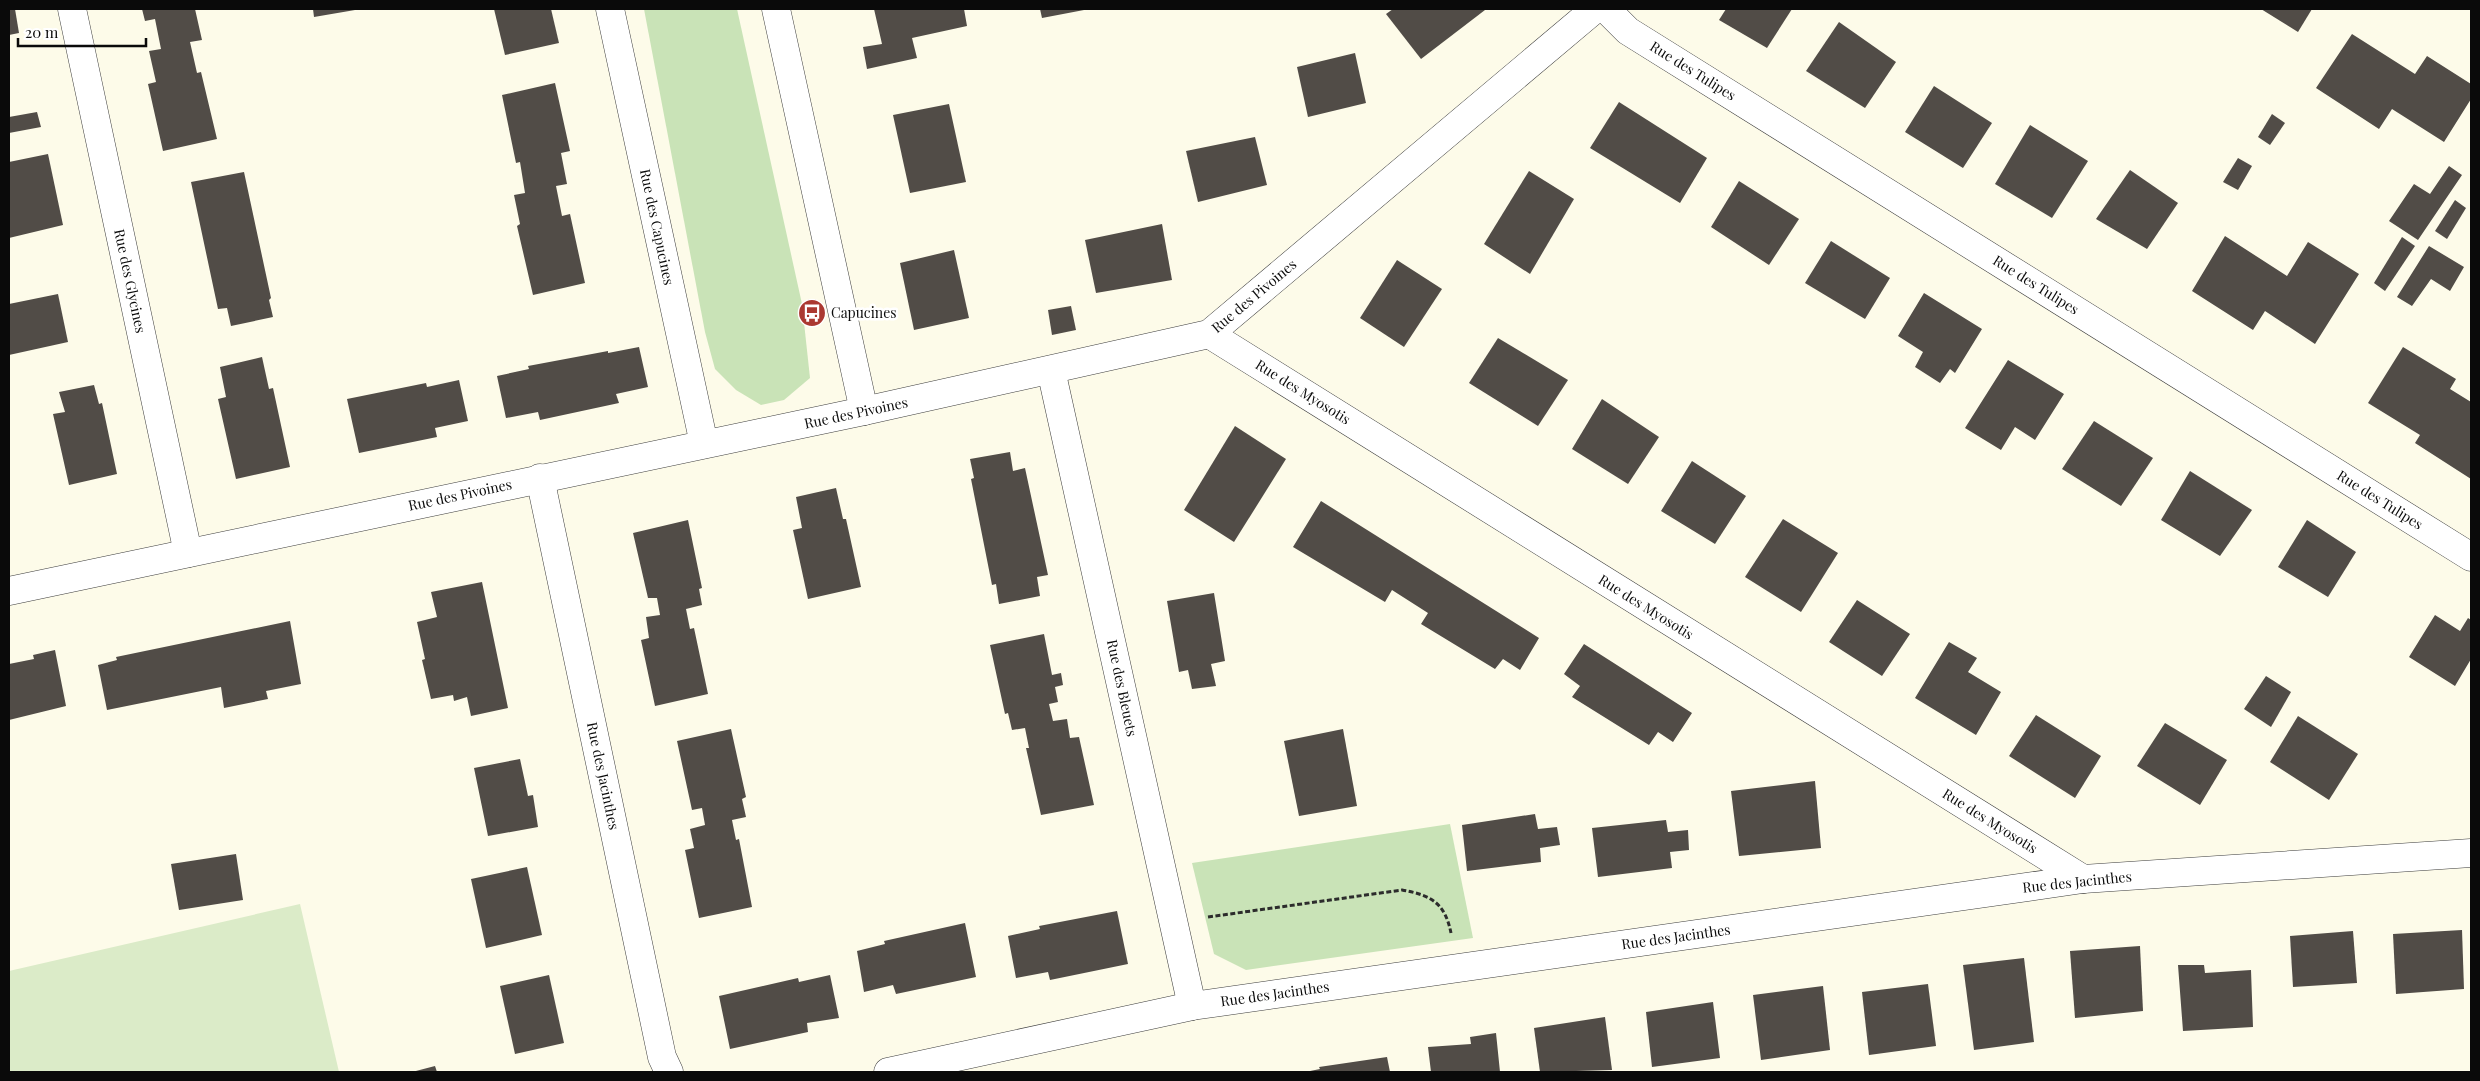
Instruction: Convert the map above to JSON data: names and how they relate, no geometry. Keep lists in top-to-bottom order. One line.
{"streets":{"street":["Rue des Tulipes","Rue des Capucines","Rue des Glycines","Rue des Pivoines","Rue des Myosotis","Rue des Bleuets","Rue des Jacinthes"]},"crossings":[["Rue des Capucines","Rue des Pivoines"],["Rue des Glycines","Rue des Pivoines"],["Rue des Pivoines","Rue des Myosotis"],["Rue des Pivoines","Rue des Bleuets"],["Rue des Pivoines","Rue des Jacinthes"],["Rue des Myosotis","Rue des Jacinthes"],["Rue des Bleuets","Rue des Jacinthes"]],"places":{"bus stop":["Capucines"]},"scale_bar":"20 m"}
